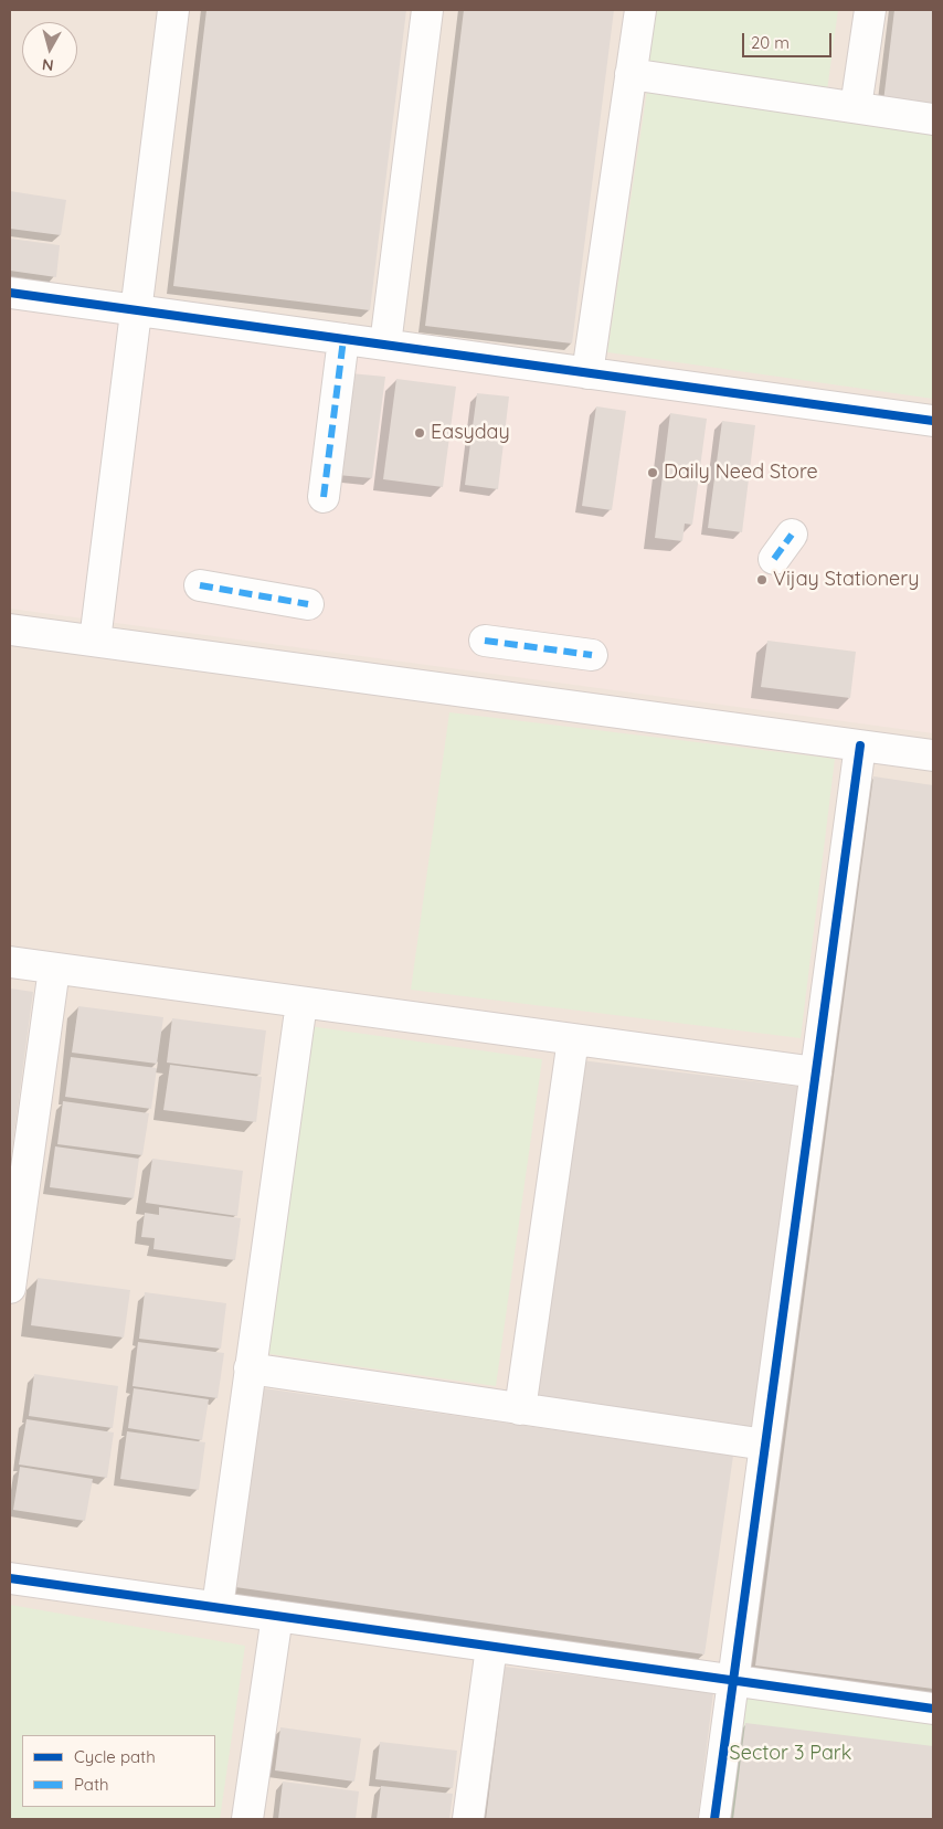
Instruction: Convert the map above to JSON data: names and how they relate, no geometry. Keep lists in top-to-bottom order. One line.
{"parks":["Sector 3 Park"],"places":["Easyday","Daily Need Store","Vijay Stationery"],"legend":["Cycle path","Path"],"scale_bar":"20 m","north":"bottom"}
